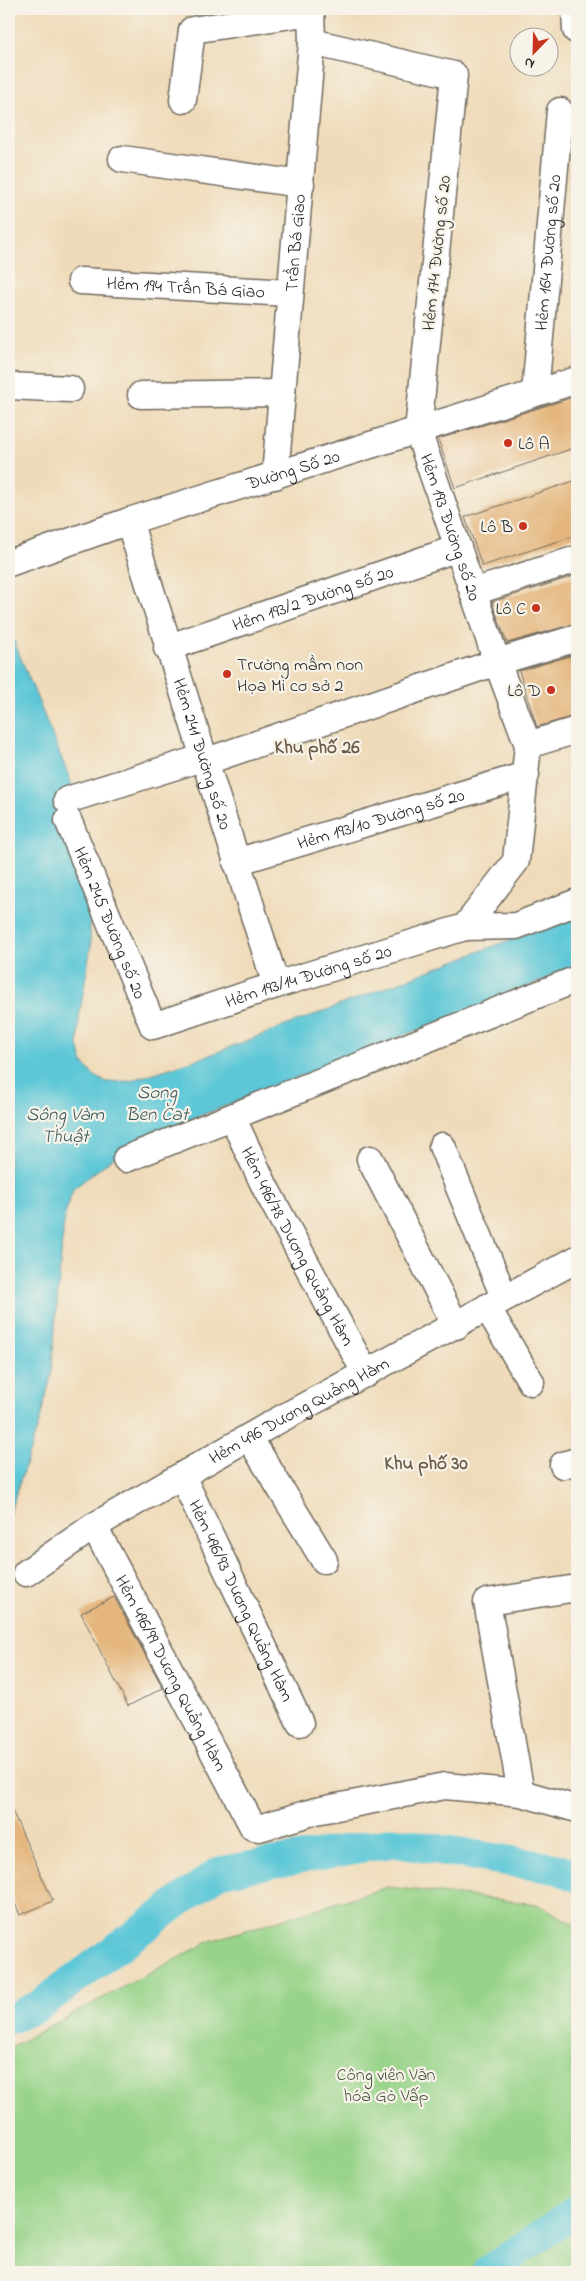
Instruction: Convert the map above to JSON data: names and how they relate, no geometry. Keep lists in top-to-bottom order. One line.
{"streets":{"street":["Trần Bá Giao","Hẻm 164 Đường số 20","Hẻm 174 Đường số 20","Hẻm 194 Trần Bá Giao","Đường Số 20","Hẻm 193 Đường số 20","Hẻm 193/2 Đường số 20","Hẻm 241 Đường số 20","Hẻm 193/10 Đường số 20","Hẻm 245 Đường số 20","Hẻm 193/14 Đường số 20","Hẻm 496/78 Dương Quảng Hàm","Hẻm 496 Dương Quảng Hàm","Hẻm 496/93 Dương Quảng Hàm","Hẻm 496/99 Dương Quảng Hàm"]},"crossings":[["Trần Bá Giao","Hẻm 174 Đường số 20"],["Trần Bá Giao","Hẻm 194 Trần Bá Giao"],["Trần Bá Giao","Đường Số 20"],["Hẻm 164 Đường số 20","Đường Số 20"],["Hẻm 174 Đường số 20","Đường Số 20"],["Hẻm 174 Đường số 20","Hẻm 193 Đường số 20"],["Đường Số 20","Hẻm 193 Đường số 20"],["Đường Số 20","Hẻm 241 Đường số 20"],["Hẻm 193 Đường số 20","Hẻm 193/2 Đường số 20"],["Hẻm 193 Đường số 20","Hẻm 193/10 Đường số 20"],["Hẻm 193 Đường số 20","Hẻm 193/14 Đường số 20"],["Hẻm 193/2 Đường số 20","Hẻm 241 Đường số 20"],["Hẻm 241 Đường số 20","Hẻm 193/10 Đường số 20"],["Hẻm 241 Đường số 20","Hẻm 245 Đường số 20"],["Hẻm 241 Đường số 20","Hẻm 193/14 Đường số 20"],["Hẻm 245 Đường số 20","Hẻm 193/14 Đường số 20"],["Hẻm 496/78 Dương Quảng Hàm","Hẻm 496 Dương Quảng Hàm"],["Hẻm 496 Dương Quảng Hàm","Hẻm 496/93 Dương Quảng Hàm"],["Hẻm 496 Dương Quảng Hàm","Hẻm 496/99 Dương Quảng Hàm"]],"districts":["Khu phố 26","Khu phố 30"],"water":["Song Ben Cat","Sông Vàm Thuật"],"parks":["Công viên Văn hóa Gò Vấp"],"places":["Lô A","Lô B","Lô C","Trường mầm non Họa Mi cơ sở 2","Lô D"],"north":"bottom left"}
